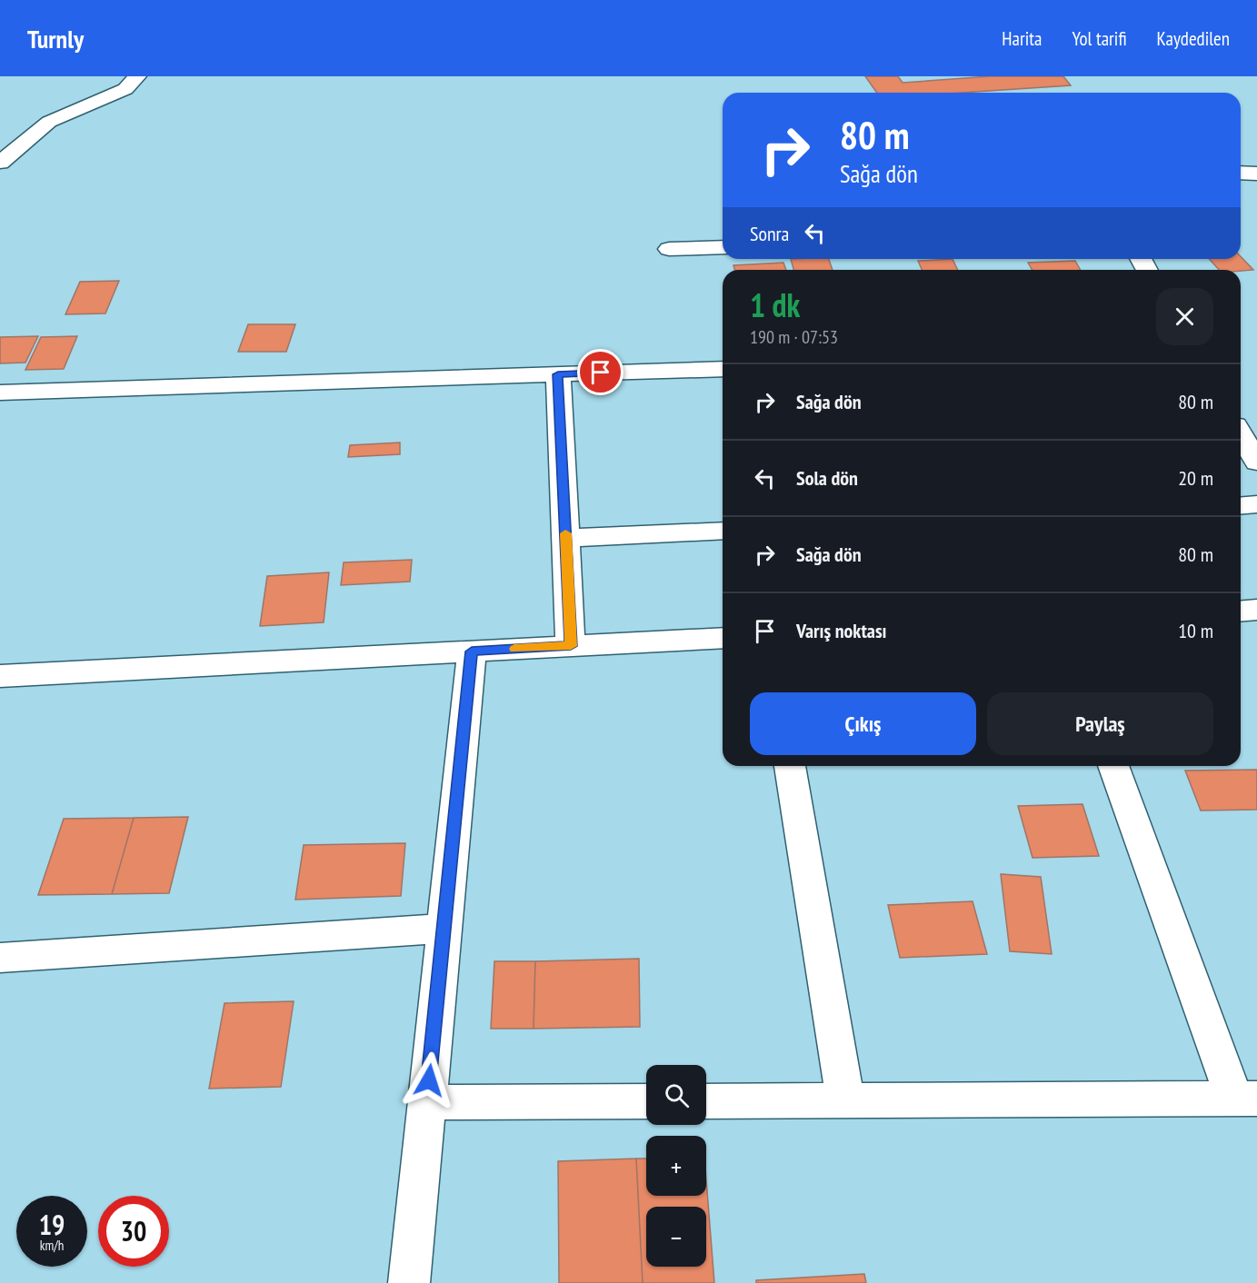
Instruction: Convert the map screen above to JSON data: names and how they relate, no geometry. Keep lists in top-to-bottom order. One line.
{"page":{"header":"Turnly","nav":["Harita","Yol tarifi","Kaydedilen"],"turn":["80 m","Sağa dön"],"then":"Sonra","heading":["1 dk","190 m · 07:53"],"list":[{"name":"Sağa dön","value":"80 m"},{"name":"Sola dön","value":"20 m"},{"name":"Sağa dön","value":"80 m"},{"name":"Varış noktası","value":"10 m"}],"buttons":["Çıkış","Paylaş"],"map_buttons":["+","−"],"speed":"19 km/h","limit":"30"}}
